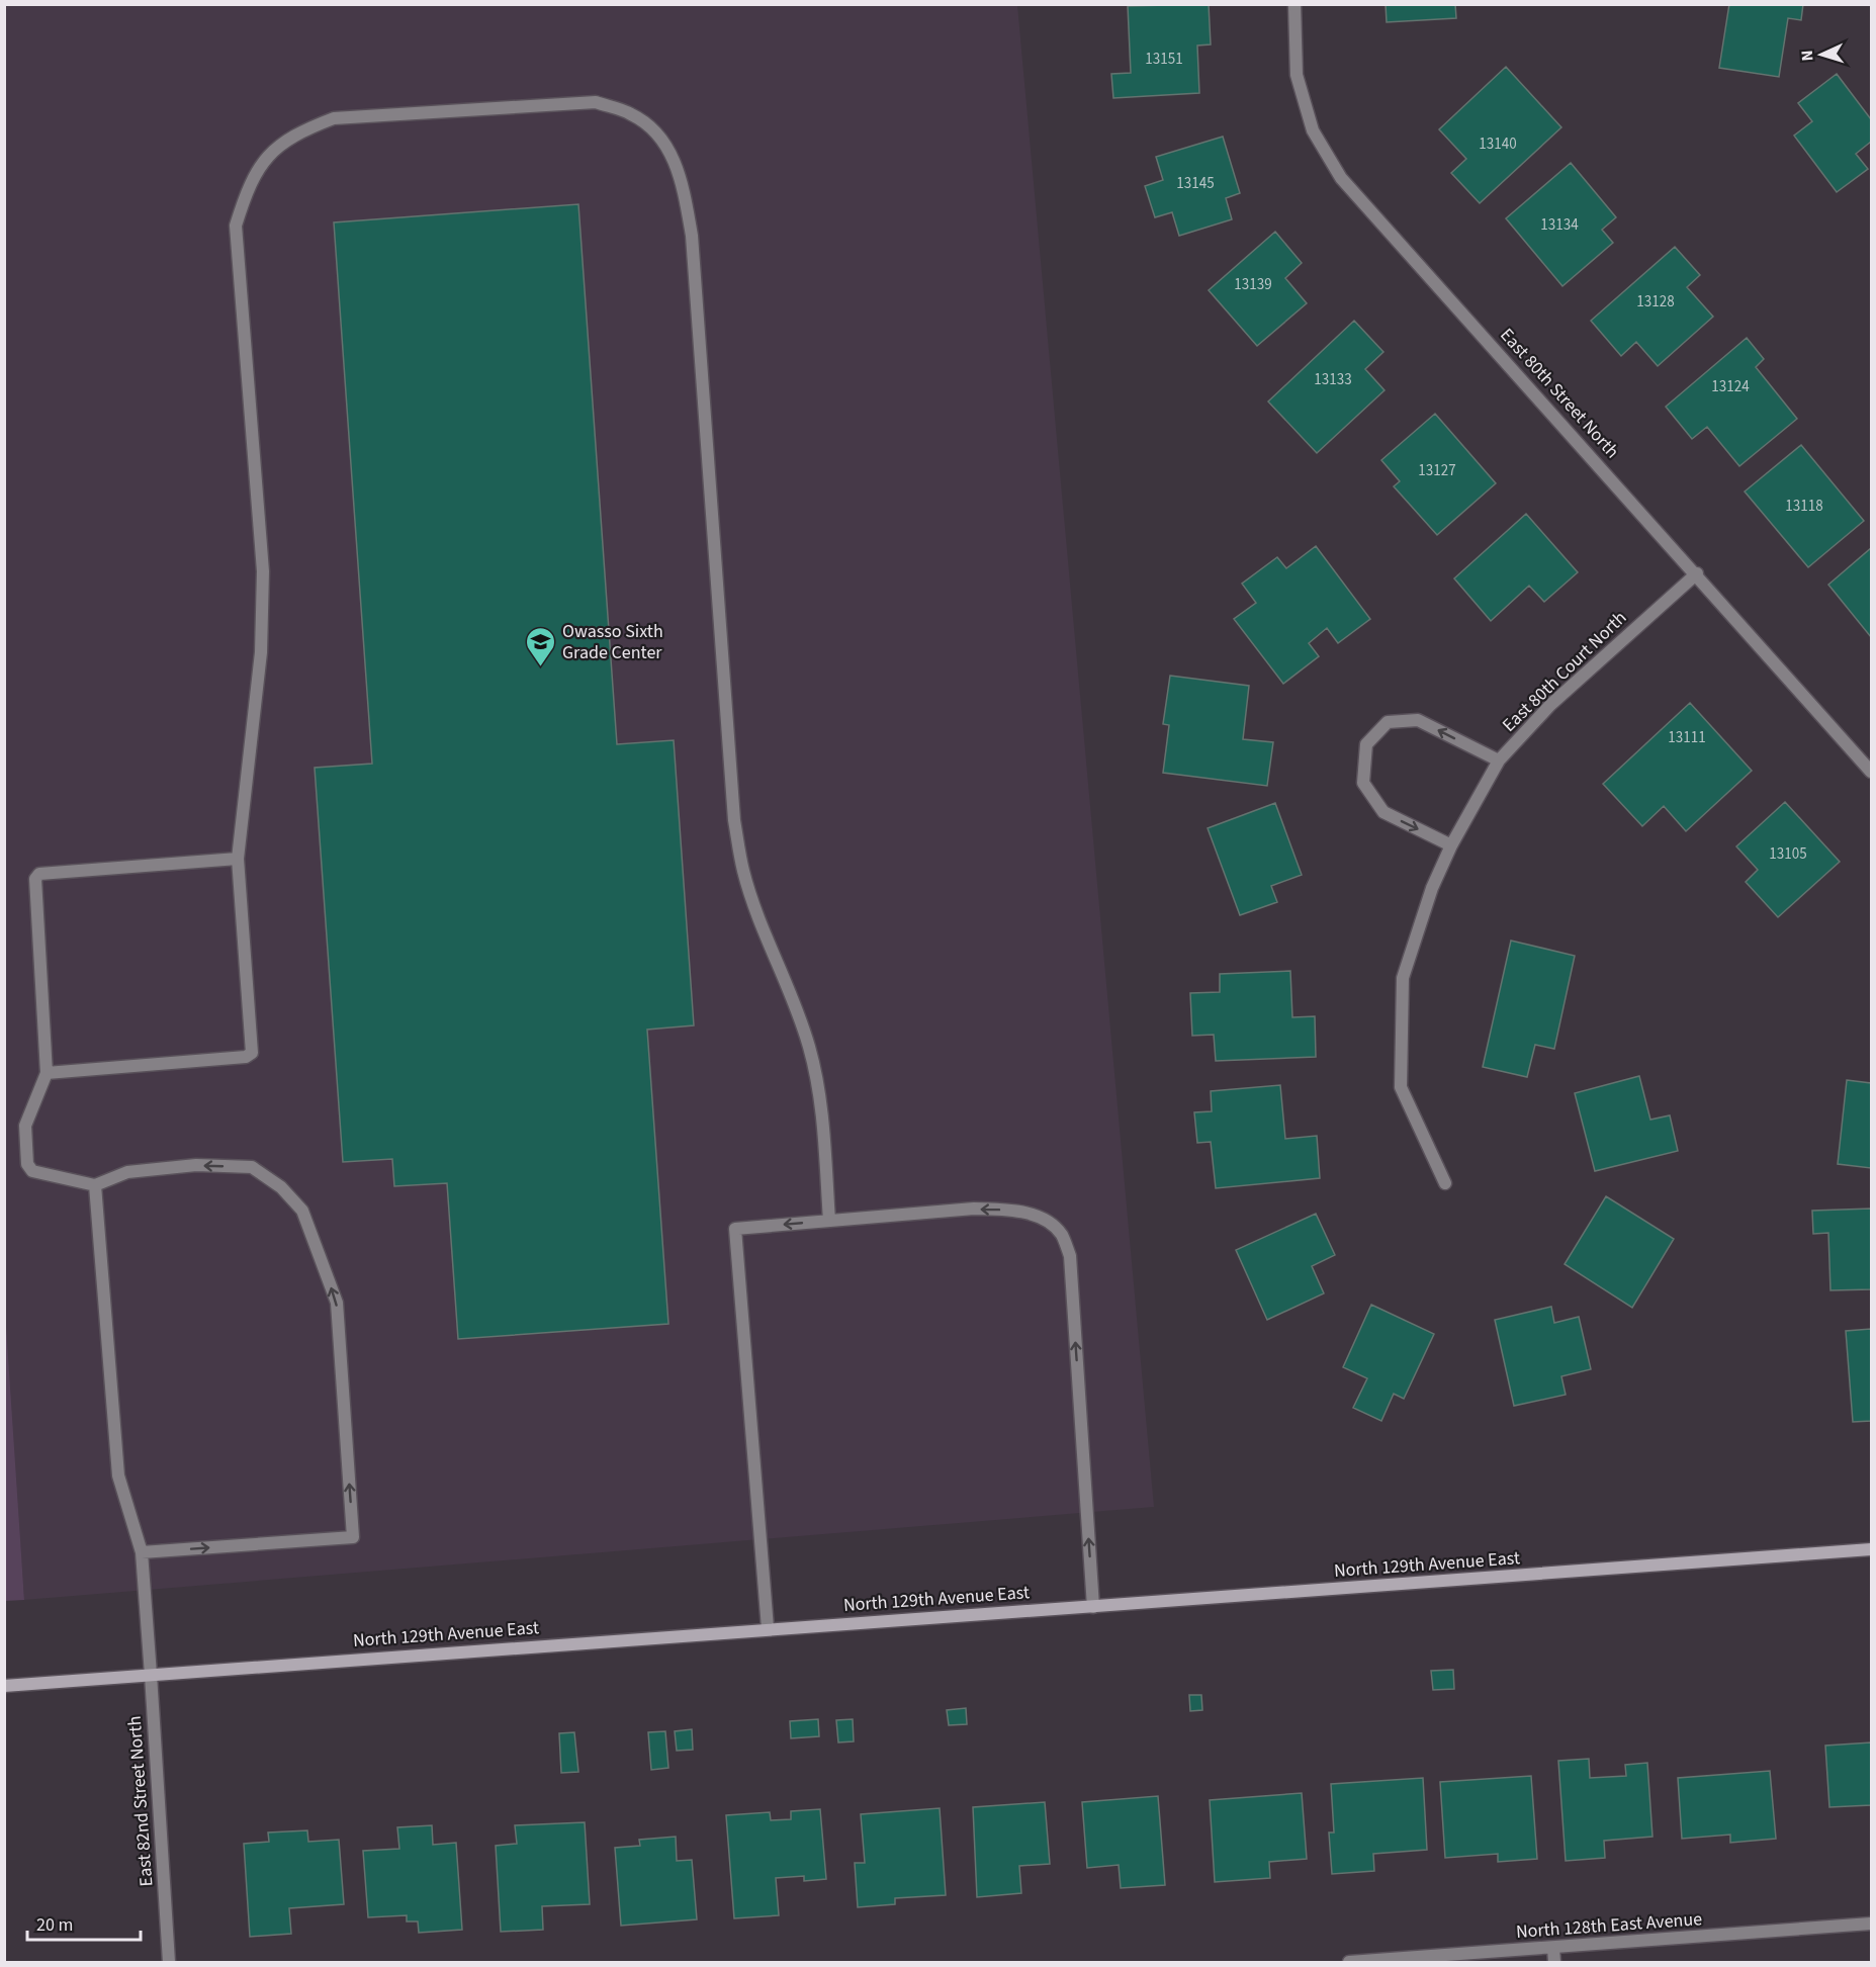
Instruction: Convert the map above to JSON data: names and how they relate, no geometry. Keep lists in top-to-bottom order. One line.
{"streets":{"main road":["North 129th Avenue East"],"street":["East 80th Street North","East 80th Court North","East 82nd Street North","North 128th East Avenue"]},"crossings":[["East 80th Street North","East 80th Court North"],["North 129th Avenue East","East 82nd Street North"]],"places":{"school or university":["Owasso Sixth Grade Center"]},"house_numbers":["13151","13140","13145","13134","13139","13128","13133","13124","13127","13118","13111","13105"],"scale_bar":"20 m","north":"left"}
